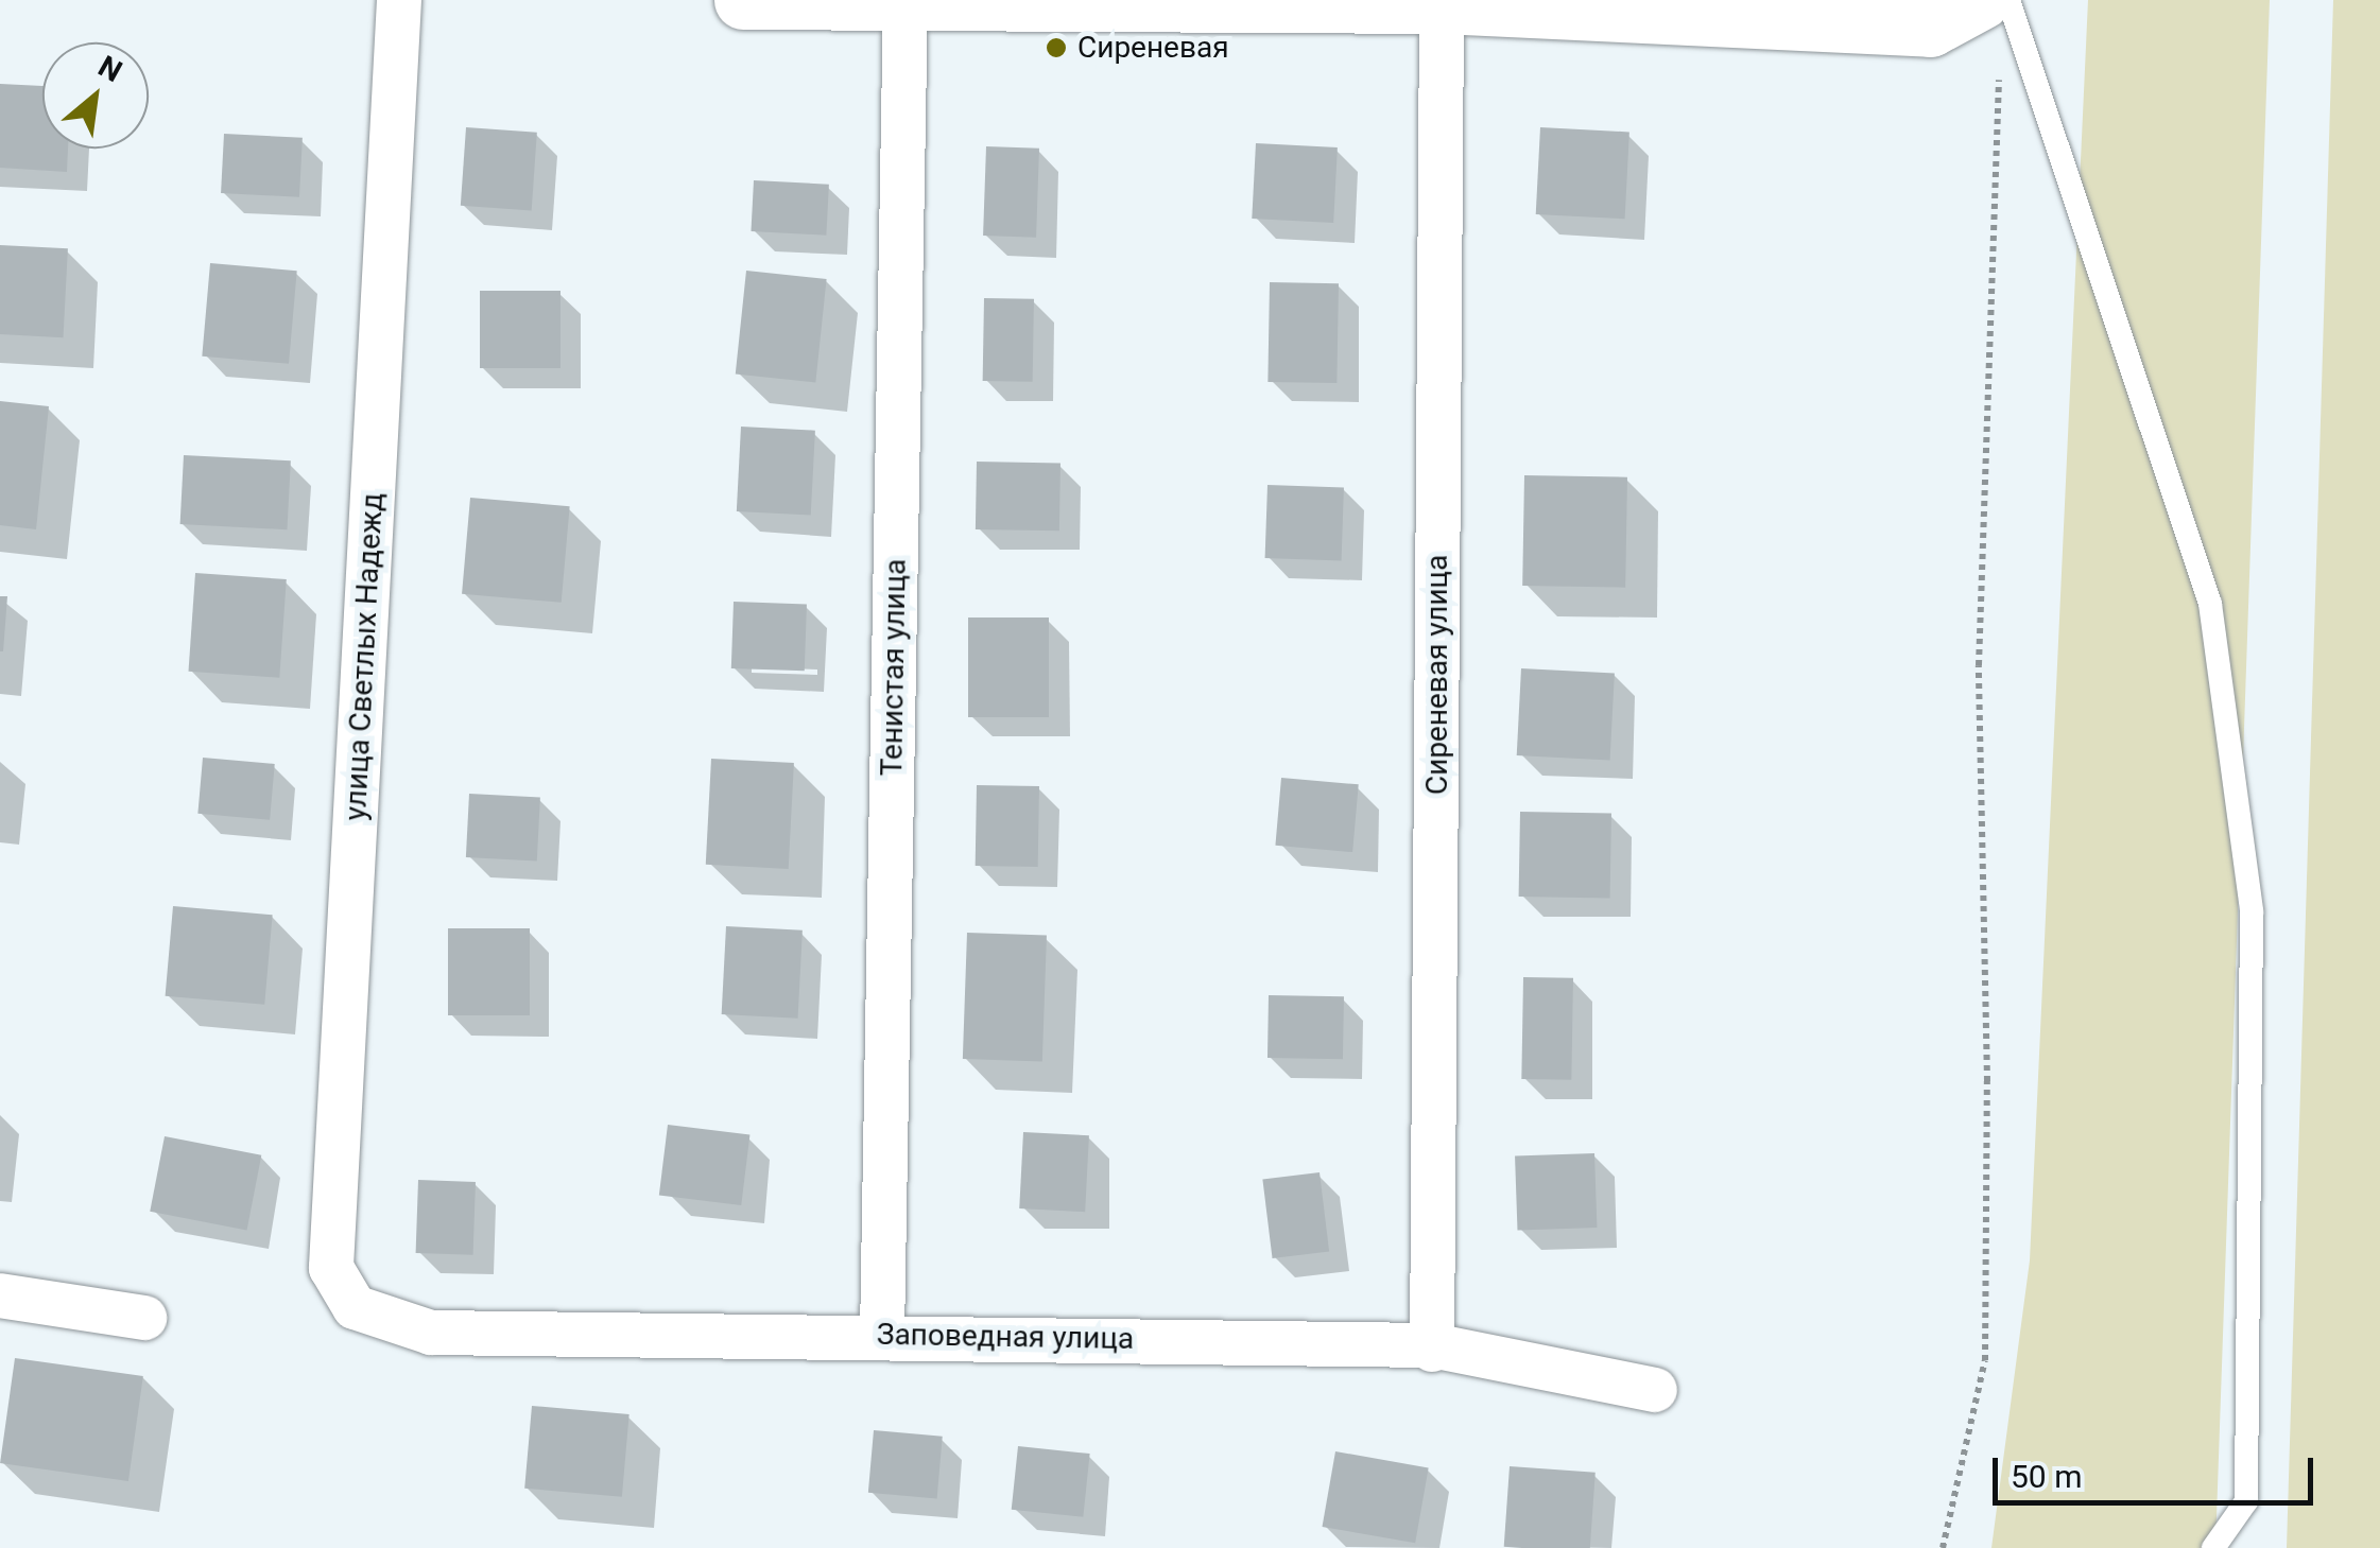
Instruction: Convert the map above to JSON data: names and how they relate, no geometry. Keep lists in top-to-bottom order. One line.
{"streets":{"street":["улица Светлых Надежд","Тенистая улица","Сиреневая улица","Заповедная улица"]},"crossings":[["улица Светлых Надежд","Заповедная улица"],["Тенистая улица","Заповедная улица"],["Сиреневая улица","Заповедная улица"]],"places":["Сиреневая"],"scale_bar":"50 m","north":"top right"}
